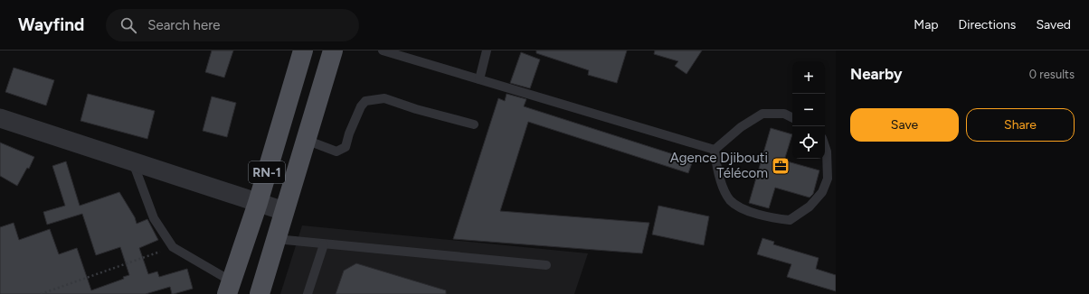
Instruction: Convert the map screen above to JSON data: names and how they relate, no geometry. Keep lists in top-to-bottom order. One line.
{"streets":{"main road":["RN-1"]},"places":{"office":["Agence Djibouti Télécom"]},"page":{"header":"Wayfind","search":"Search here","nav":["Map","Directions","Saved"],"heading":["Nearby","0 results"],"map_buttons":["+","−"],"buttons":["Save","Share"]}}
